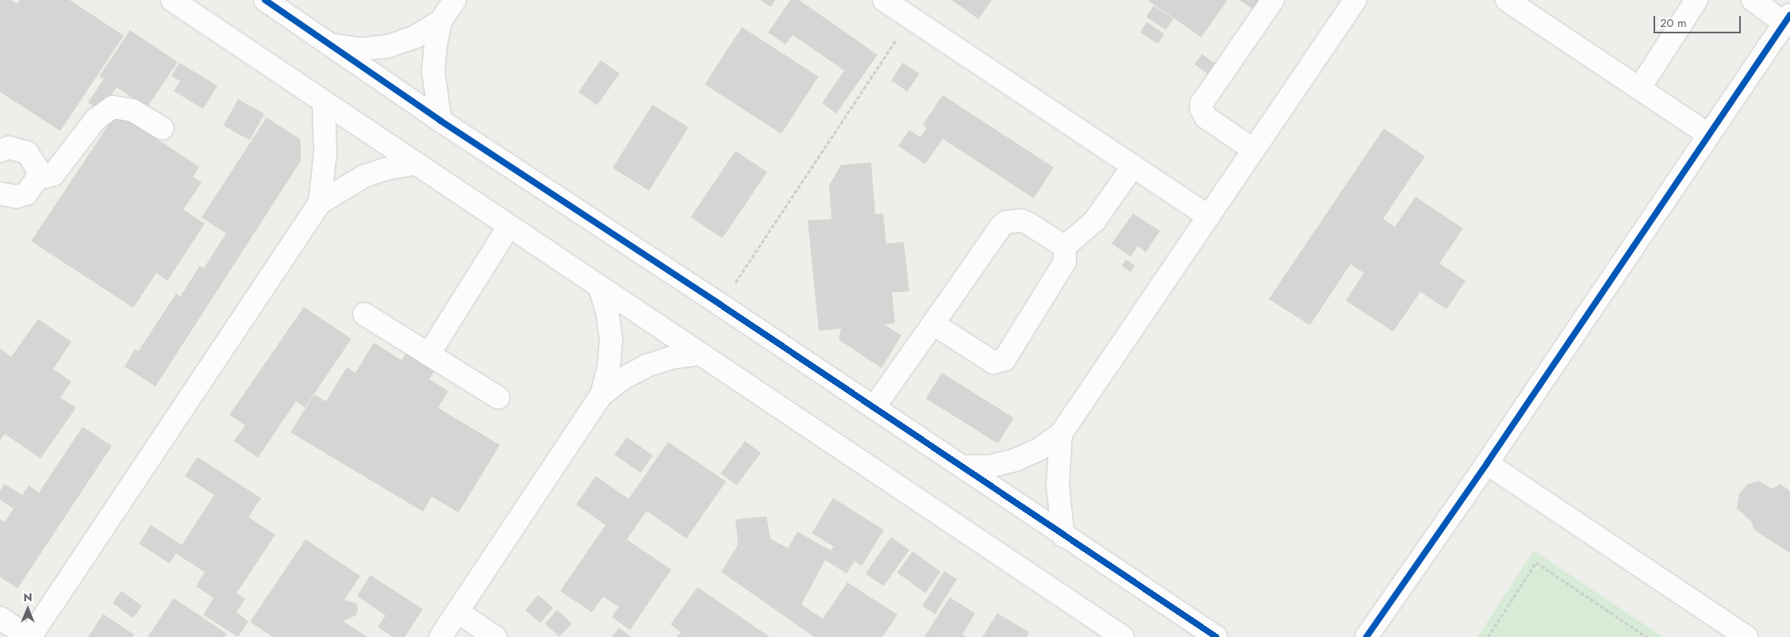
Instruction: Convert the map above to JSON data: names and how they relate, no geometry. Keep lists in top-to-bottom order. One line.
{"scale_bar":"20 m","north":"top"}
